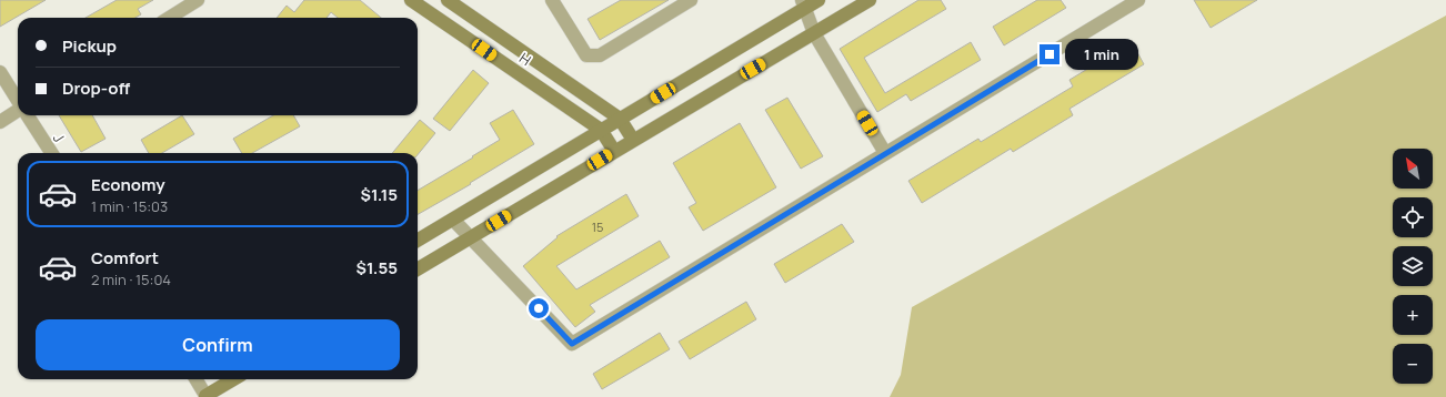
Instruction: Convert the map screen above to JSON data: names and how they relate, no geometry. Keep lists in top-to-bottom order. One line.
{"streets":{"street":["H","J"]},"house_numbers":["15"],"north":"top left","page":{"banner":["Pickup","Drop-off"],"bubble":"1 min","map_buttons":["+","−"],"list":[{"name":"Economy","note":"1 min · 15:03","value":"$1.15"},{"name":"Comfort","note":"2 min · 15:04","value":"$1.55"}],"buttons":"Confirm"}}
